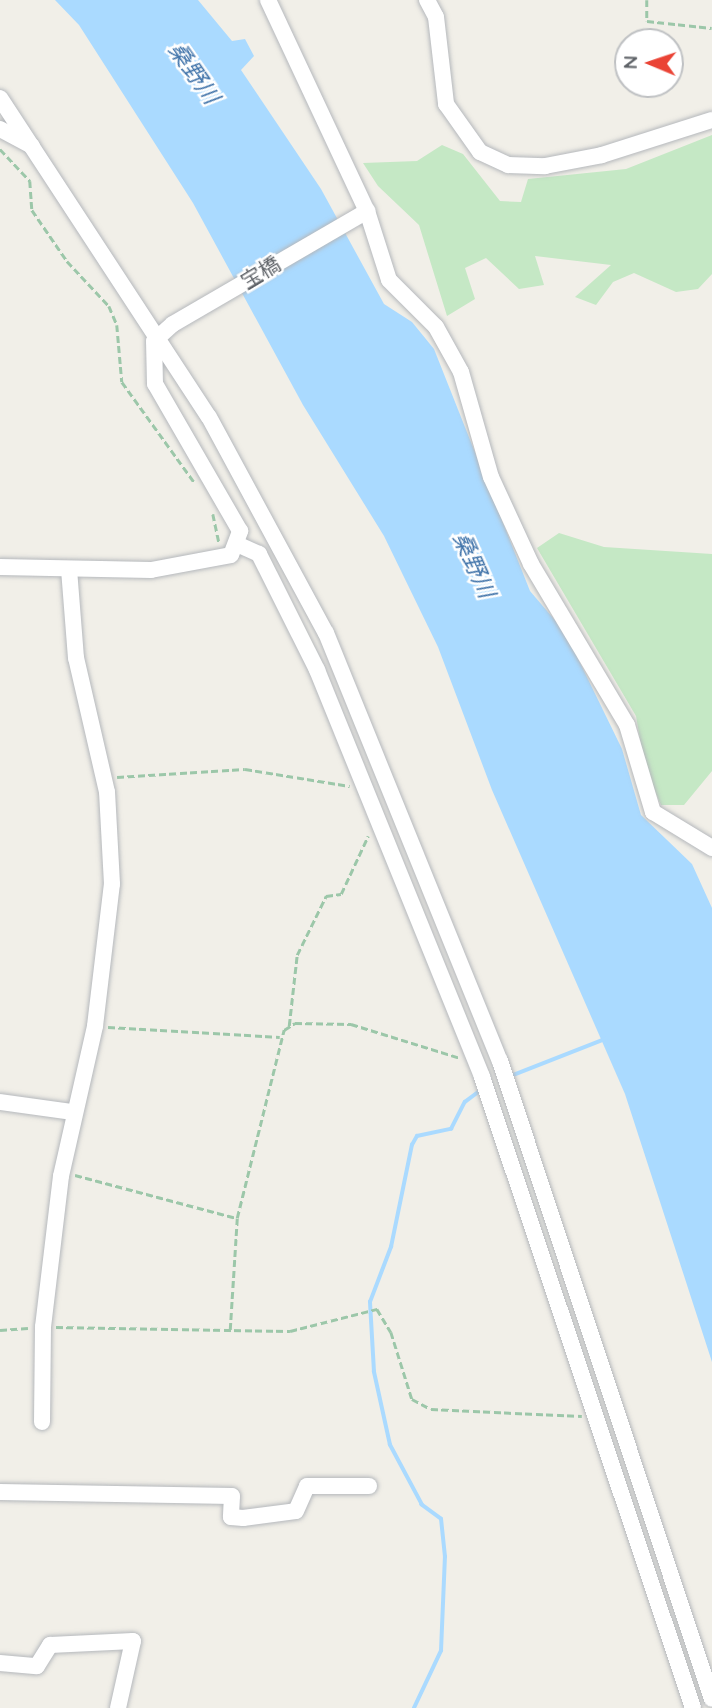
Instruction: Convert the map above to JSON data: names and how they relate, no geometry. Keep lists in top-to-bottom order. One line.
{"streets":{"street":["宝橋"]},"water":["桑野川"],"north":"left"}
